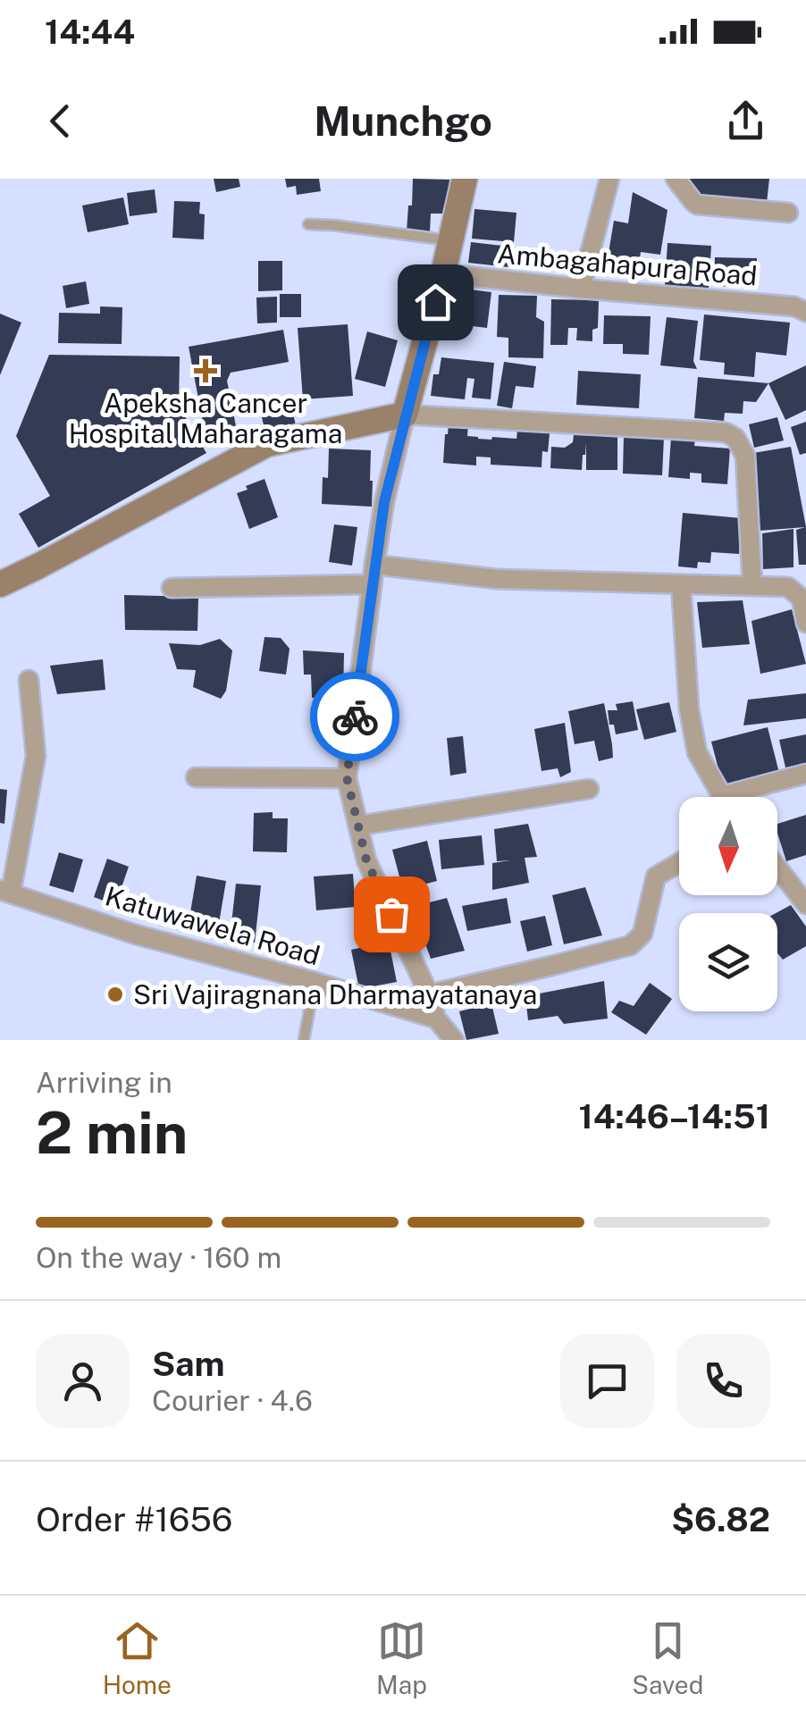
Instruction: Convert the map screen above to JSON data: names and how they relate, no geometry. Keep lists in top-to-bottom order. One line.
{"streets":{"street":["Ambagahapura Road","Katuwawela Road"]},"places":{"health":["Apeksha Cancer Hospital Maharagama"],"other":["Sri Vajiragnana Dharmayatanaya"]},"north":"bottom","page":{"status":"14:44","header":"Munchgo","heading":["2 min","Arriving in","14:46–14:51"],"panel":["Sam","Courier · 4.6","Order #1656","$6.82"],"bar":"On the way · 160 m","tabs":["Home","Map","Saved"]}}
